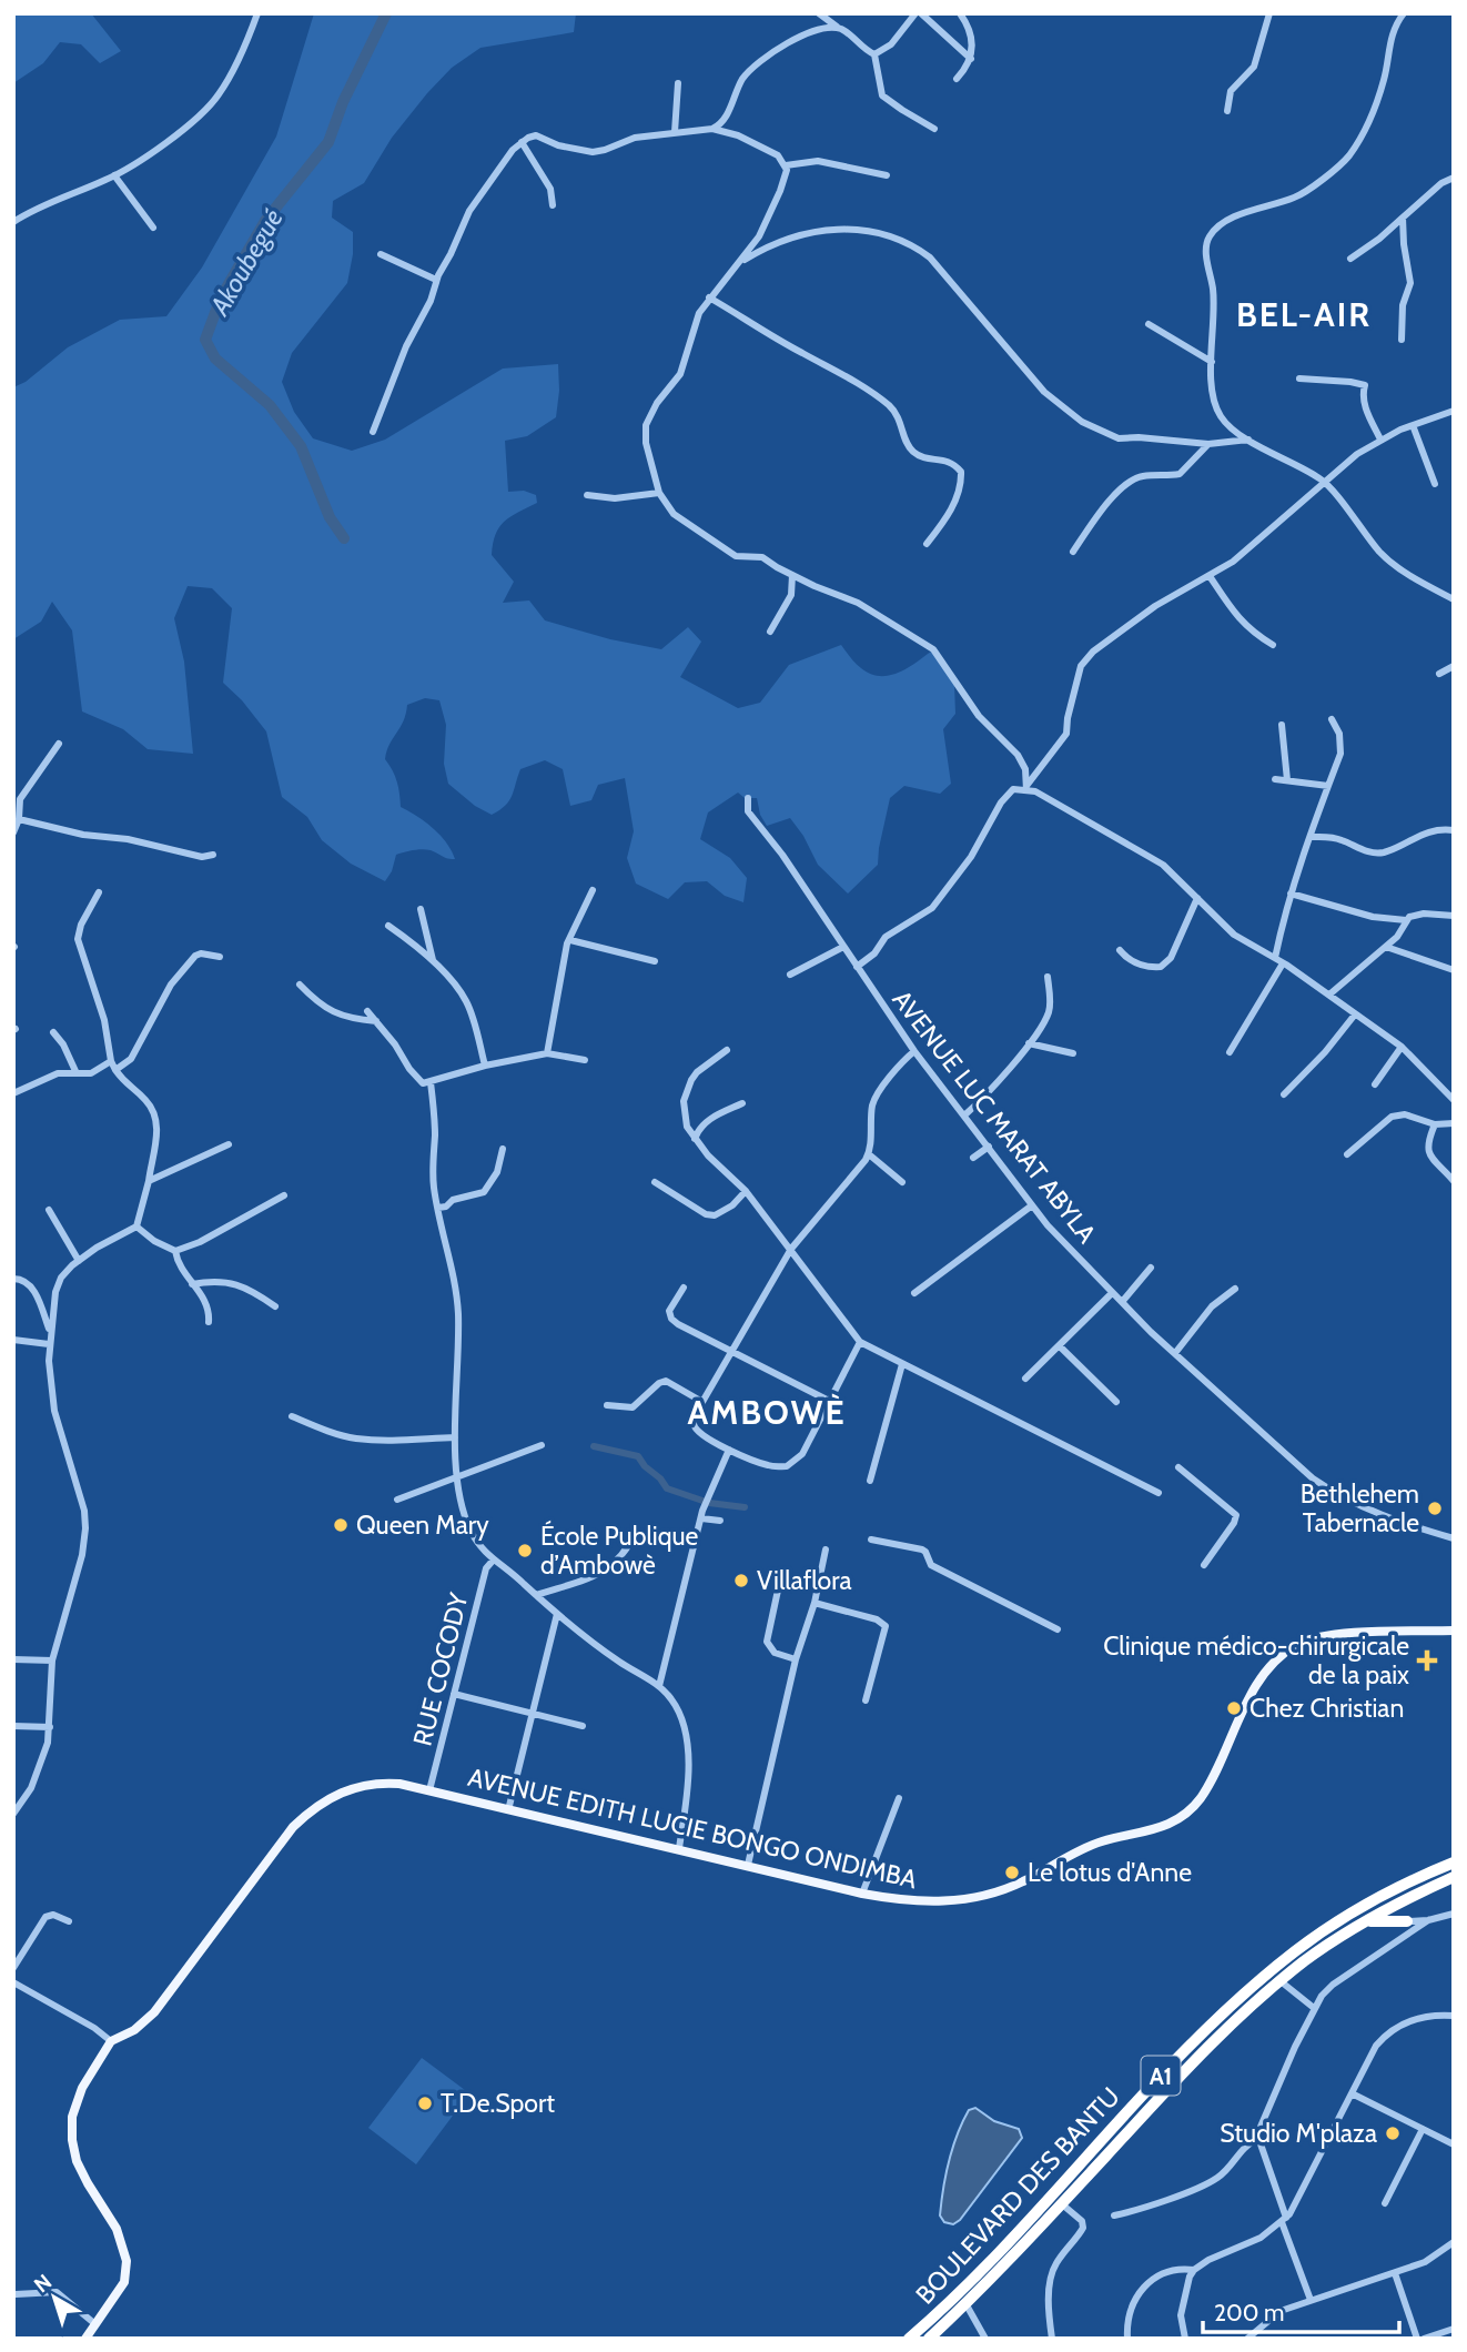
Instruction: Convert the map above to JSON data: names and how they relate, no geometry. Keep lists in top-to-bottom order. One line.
{"streets":{"highway":["A1","BOULEVARD DES BANTU"],"main road":["AVENUE EDITH LUCIE BONGO ONDIMBA"],"street":["AVENUE LUC MARAT ABYLA","RUE COCODY"]},"crossings":[["RUE COCODY","AVENUE EDITH LUCIE BONGO ONDIMBA"]],"districts":["BEL-AIR","AMBOWÈ"],"water":["Akoubegué"],"places":{"other":["Bethlehem Tabernacle","Queen Mary","École Publique d’Ambowè","Villaflora","Chez Christian","Le lotus d'Anne","T.De.Sport","Studio M'plaza"],"health":["Clinique médico-chirurgicale de la paix"]},"scale_bar":"200 m","north":"top left"}
